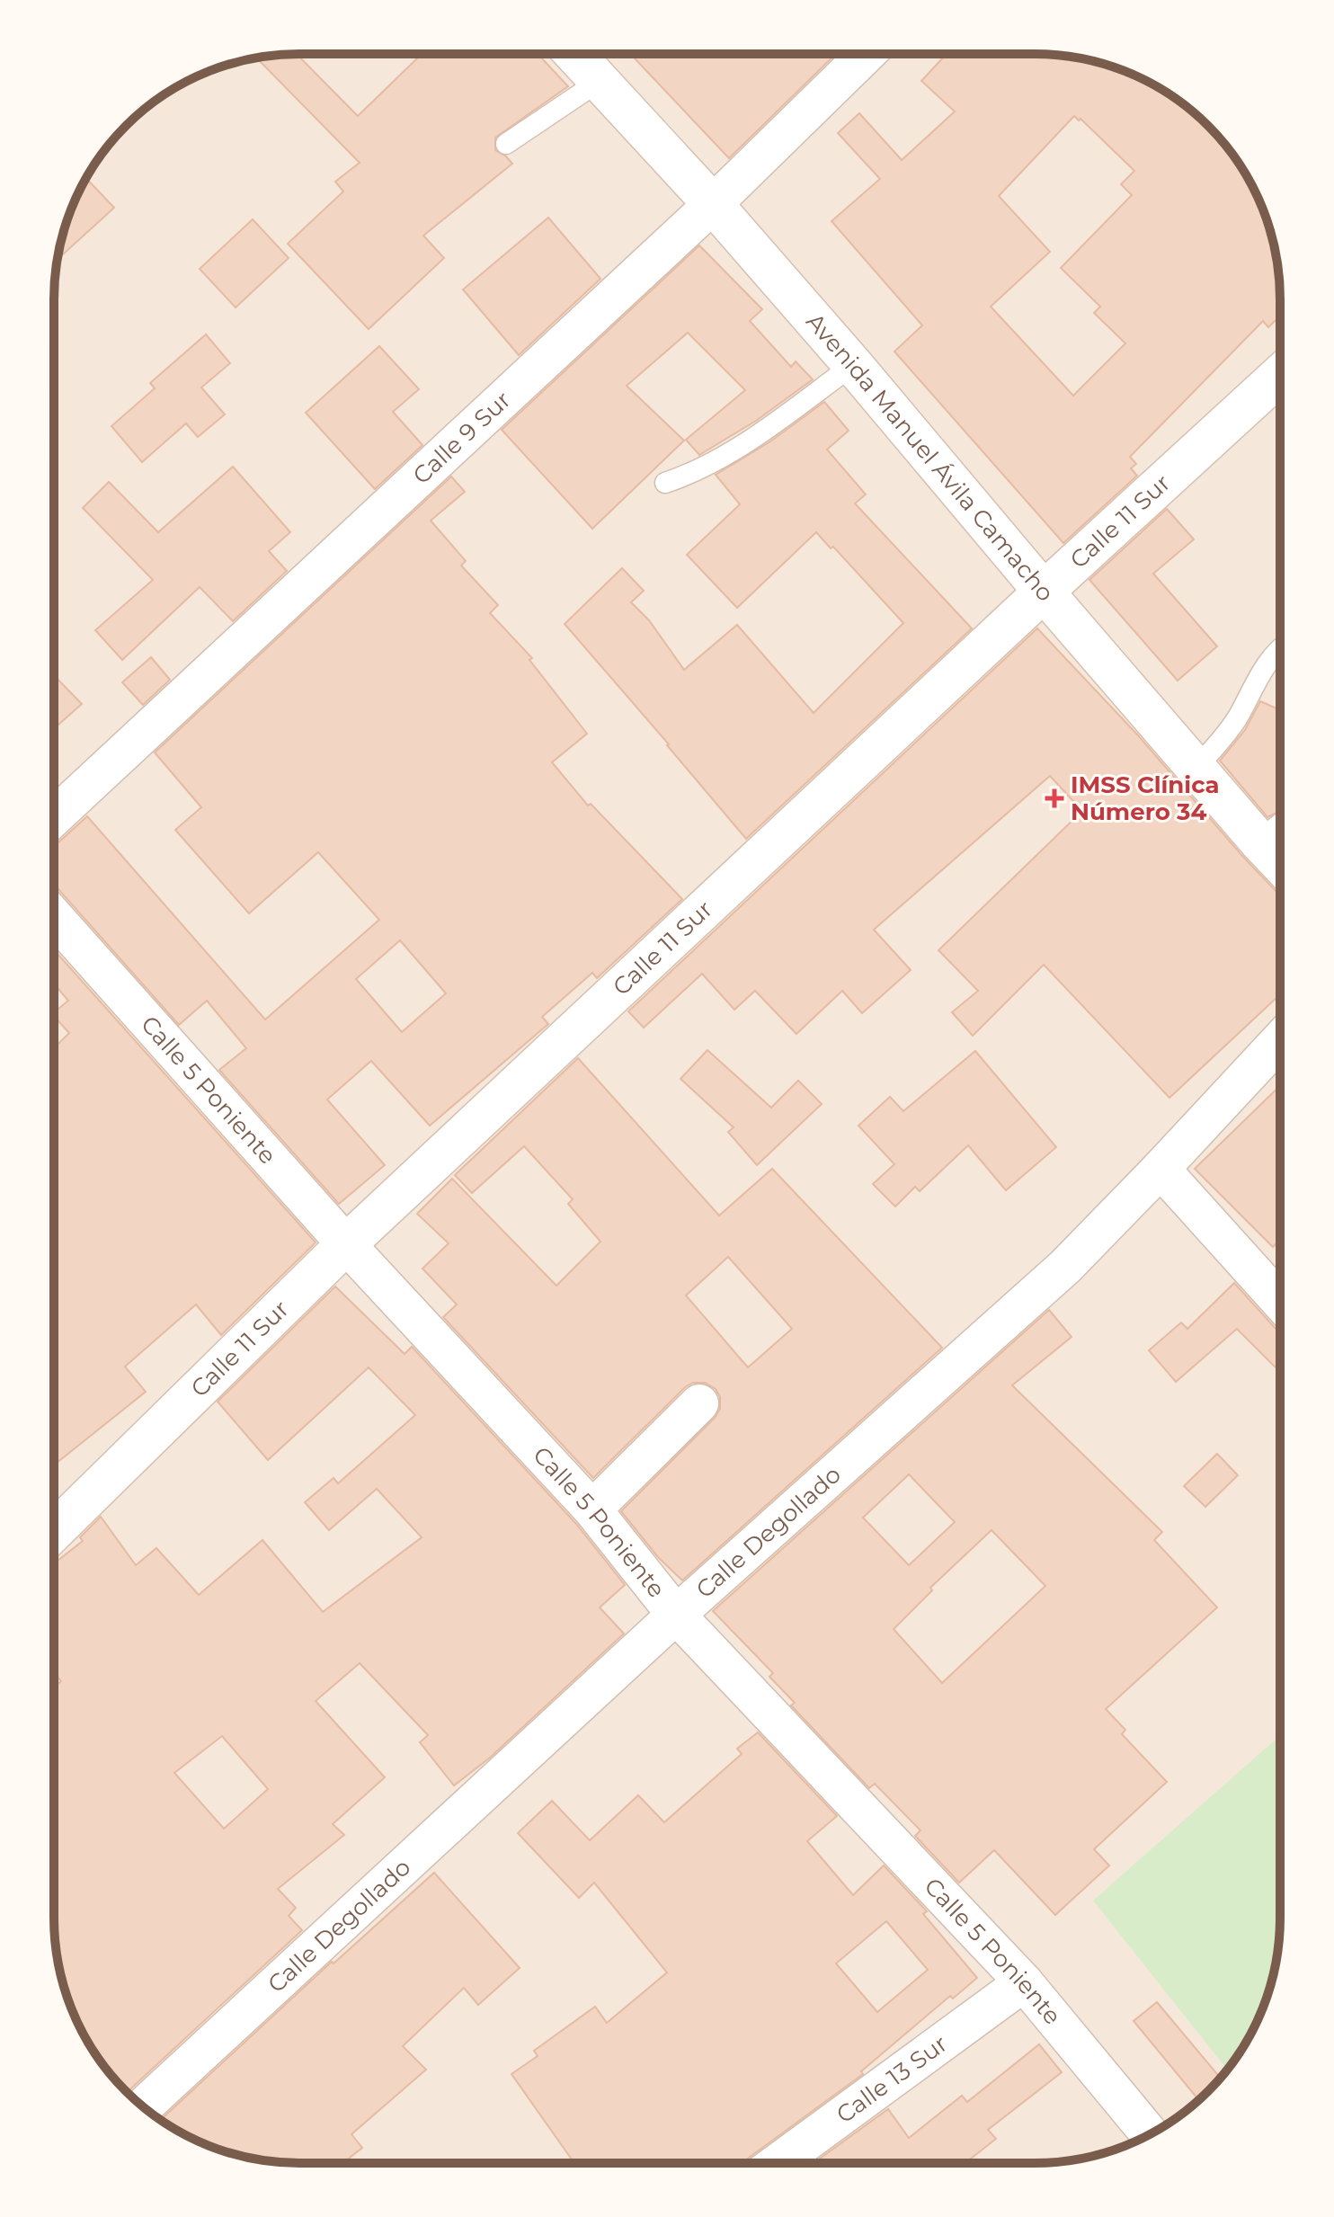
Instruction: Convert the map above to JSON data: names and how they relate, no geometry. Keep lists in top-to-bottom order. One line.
{"streets":{"street":["Calle 9 Sur","Avenida Manuel Ávila Camacho","Calle 11 Sur","Calle 5 Poniente","Calle Degollado","Calle 13 Sur"]},"crossings":[["Calle 9 Sur","Avenida Manuel Ávila Camacho"],["Avenida Manuel Ávila Camacho","Calle 11 Sur"],["Calle 11 Sur","Calle 5 Poniente"],["Calle 5 Poniente","Calle Degollado"],["Calle 5 Poniente","Calle 13 Sur"]],"places":{"health":["IMSS Clínica Número 34"]}}
